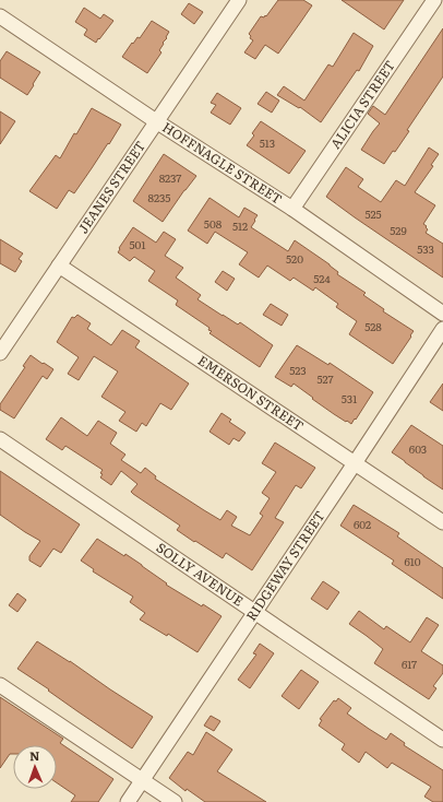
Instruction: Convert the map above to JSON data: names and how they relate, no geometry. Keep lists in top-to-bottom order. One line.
{"streets":{"street":["ALICIA STREET","HOFFNAGLE STREET","JEANES STREET","EMERSON STREET","RIDGEWAY STREET","SOLLY AVENUE"]},"crossings":[["ALICIA STREET","HOFFNAGLE STREET"],["HOFFNAGLE STREET","JEANES STREET"],["JEANES STREET","EMERSON STREET"],["EMERSON STREET","RIDGEWAY STREET"],["RIDGEWAY STREET","SOLLY AVENUE"]],"house_numbers":["513","8237","8235","525","508","512","529","501","533","520","524","528","523","527","531","603","602","610","617"],"north":"top"}
